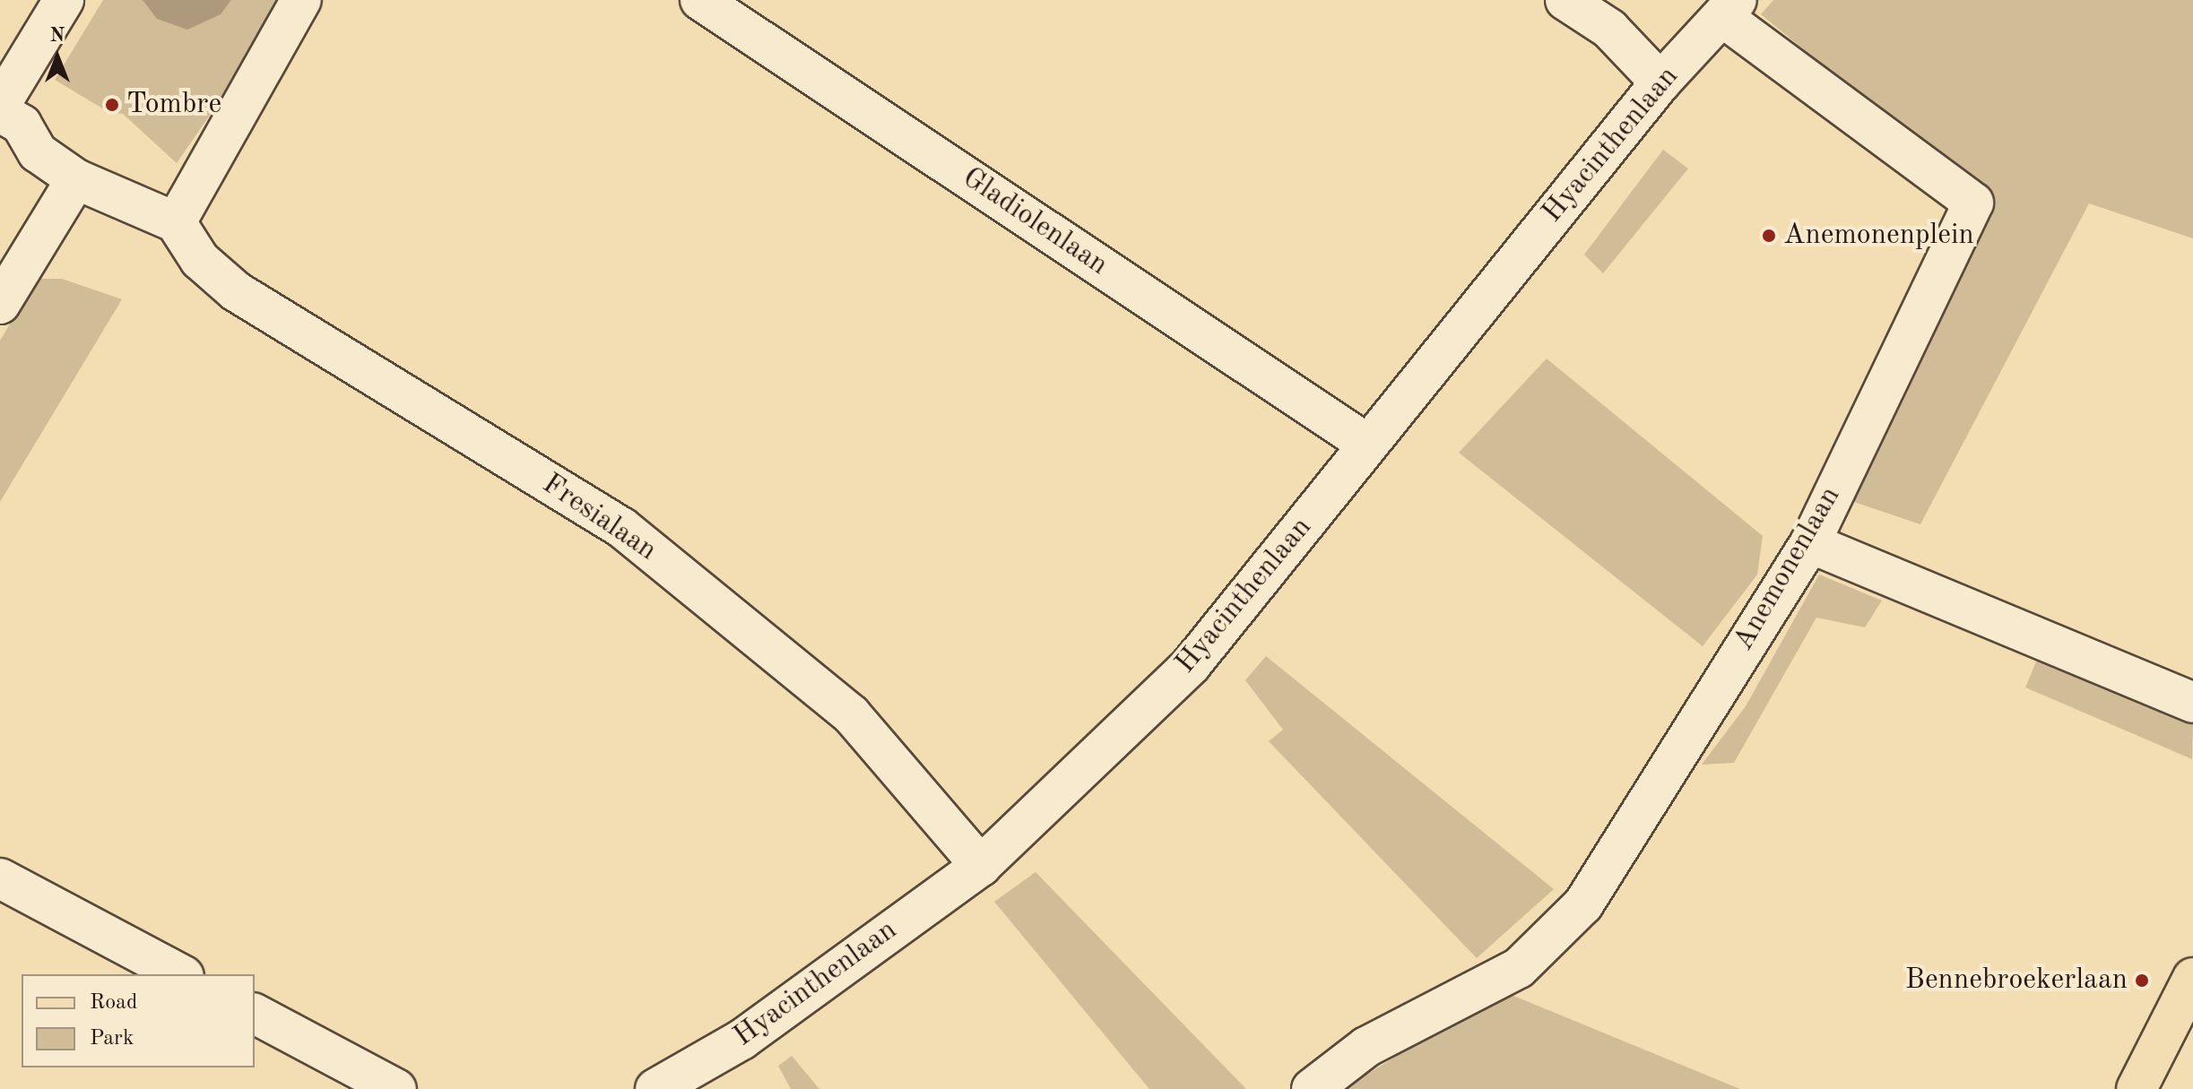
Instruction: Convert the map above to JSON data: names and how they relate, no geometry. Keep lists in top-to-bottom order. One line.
{"streets":{"street":["Hyacinthenlaan","Gladiolenlaan","Fresialaan","Anemonenlaan"]},"crossings":[["Hyacinthenlaan","Gladiolenlaan"],["Hyacinthenlaan","Fresialaan"],["Hyacinthenlaan","Anemonenlaan"]],"places":["Tombre","Anemonenplein","Bennebroekerlaan"],"legend":["Road","Park"],"north":"top"}
